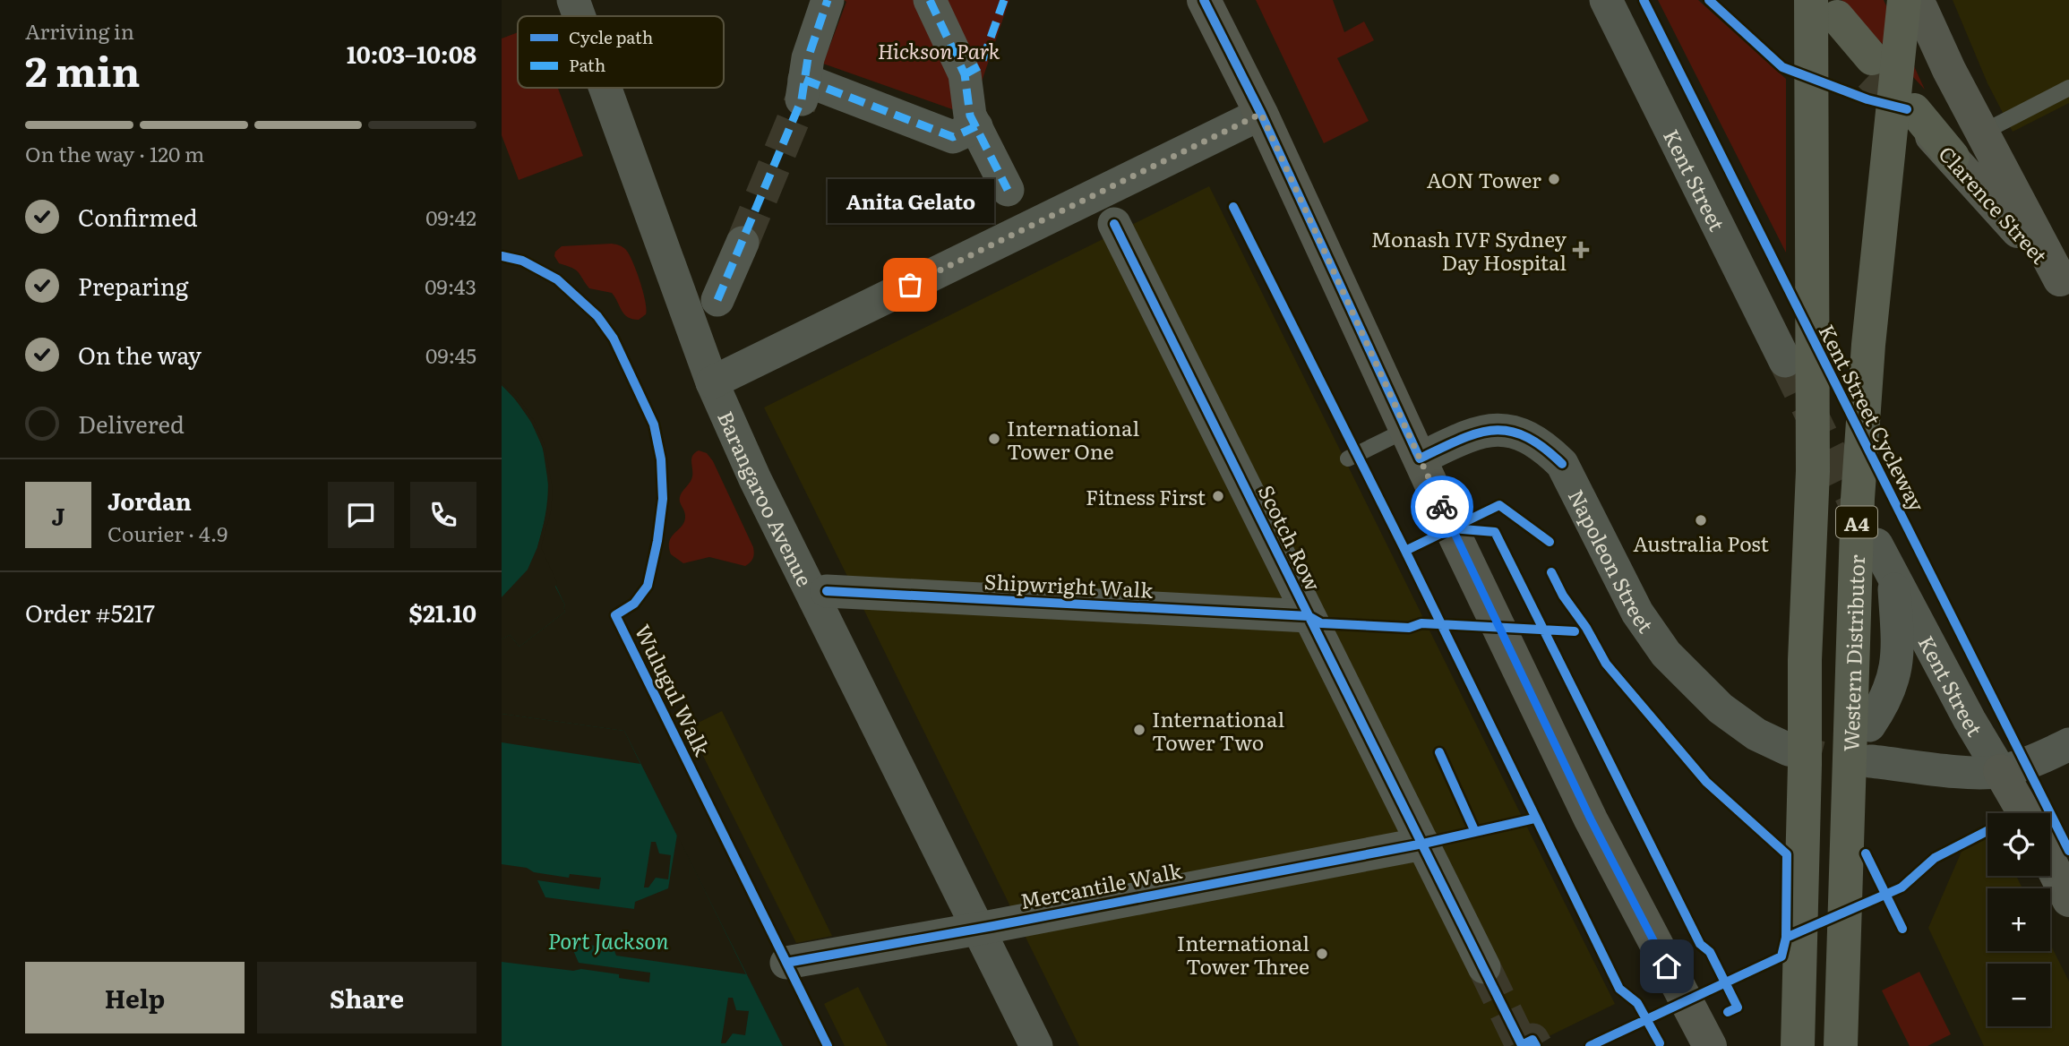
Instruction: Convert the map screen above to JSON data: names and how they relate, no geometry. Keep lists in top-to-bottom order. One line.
{"streets":{"highway":["A4","Western Distributor"],"street":["Kent Street","Clarence Street","Barangaroo Avenue","Scotch Row","Napoleon Street","Shipwright Walk","Mercantile Walk"],"cycle path":["Kent Street Cycleway","Wulugul Walk"]},"crossings":[["Barangaroo Avenue","Mercantile Walk"],["Scotch Row","Shipwright Walk"],["Scotch Row","Mercantile Walk"]],"water":["Port Jackson"],"parks":["Hickson Park"],"places":{"other":["AON Tower","Anita Gelato","International Tower One","Fitness First","Australia Post","International Tower Two","International Tower Three"],"health":["Monash IVF Sydney Day Hospital"]},"legend":["Cycle path","Path"],"page":{"heading":["2 min","Arriving in","10:03–10:08"],"panel":["Jordan","Courier · 4.9","Order #5217","$21.10"],"bar":"On the way · 120 m","bubble":"Anita Gelato","list":[["Confirmed","09:42"],["Preparing","09:43"],["On the way","09:45"],"Delivered"],"round":"J","map_buttons":["+","−"],"buttons":["Help","Share"]}}
